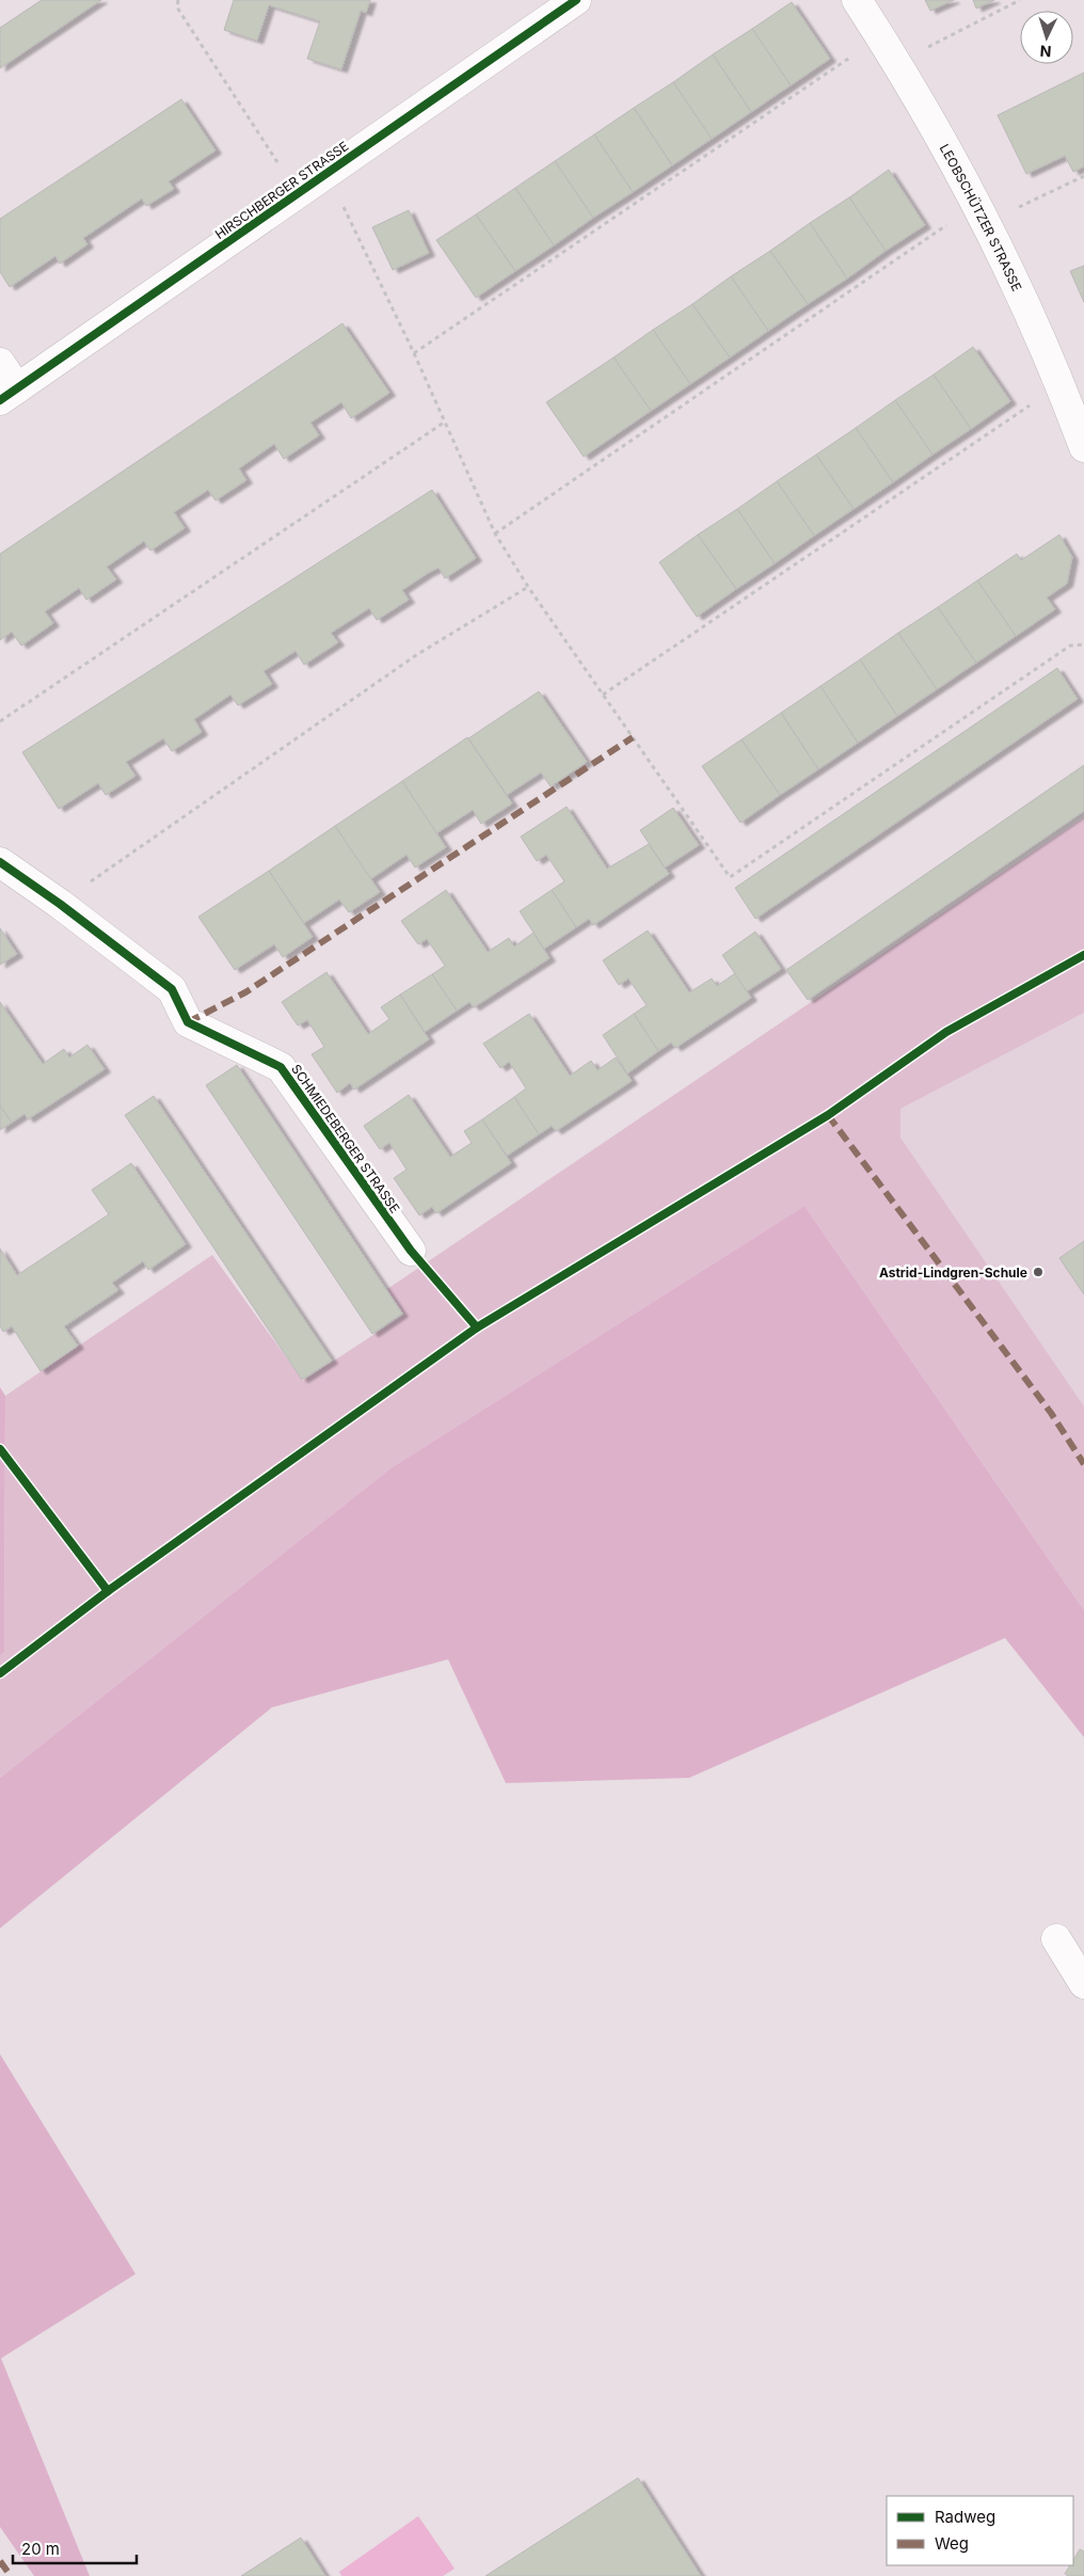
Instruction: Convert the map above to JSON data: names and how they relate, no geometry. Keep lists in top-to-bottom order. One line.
{"streets":{"street":["HIRSCHBERGER STRASSE","LEOBSCHÜTZER STRASSE","SCHMIEDEBERGER STRASSE"]},"places":["Astrid-Lindgren-Schule"],"legend":["Radweg","Weg"],"scale_bar":"20 m","north":"bottom"}
